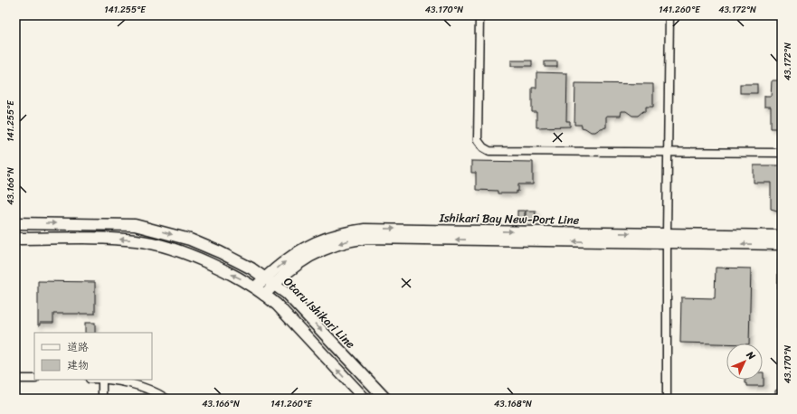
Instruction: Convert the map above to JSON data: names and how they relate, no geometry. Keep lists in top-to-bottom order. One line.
{"streets":{"main road":["Ishikari Bay New-Port Line","Otaru Ishikari Line"]},"crossings":[["Ishikari Bay New-Port Line","Otaru Ishikari Line"]],"legend":["道路","建物"],"north":"top right","coordinates":["141.255°E","43.170°N","141.260°E","43.172°N","43.166°N","43.168°N"]}
